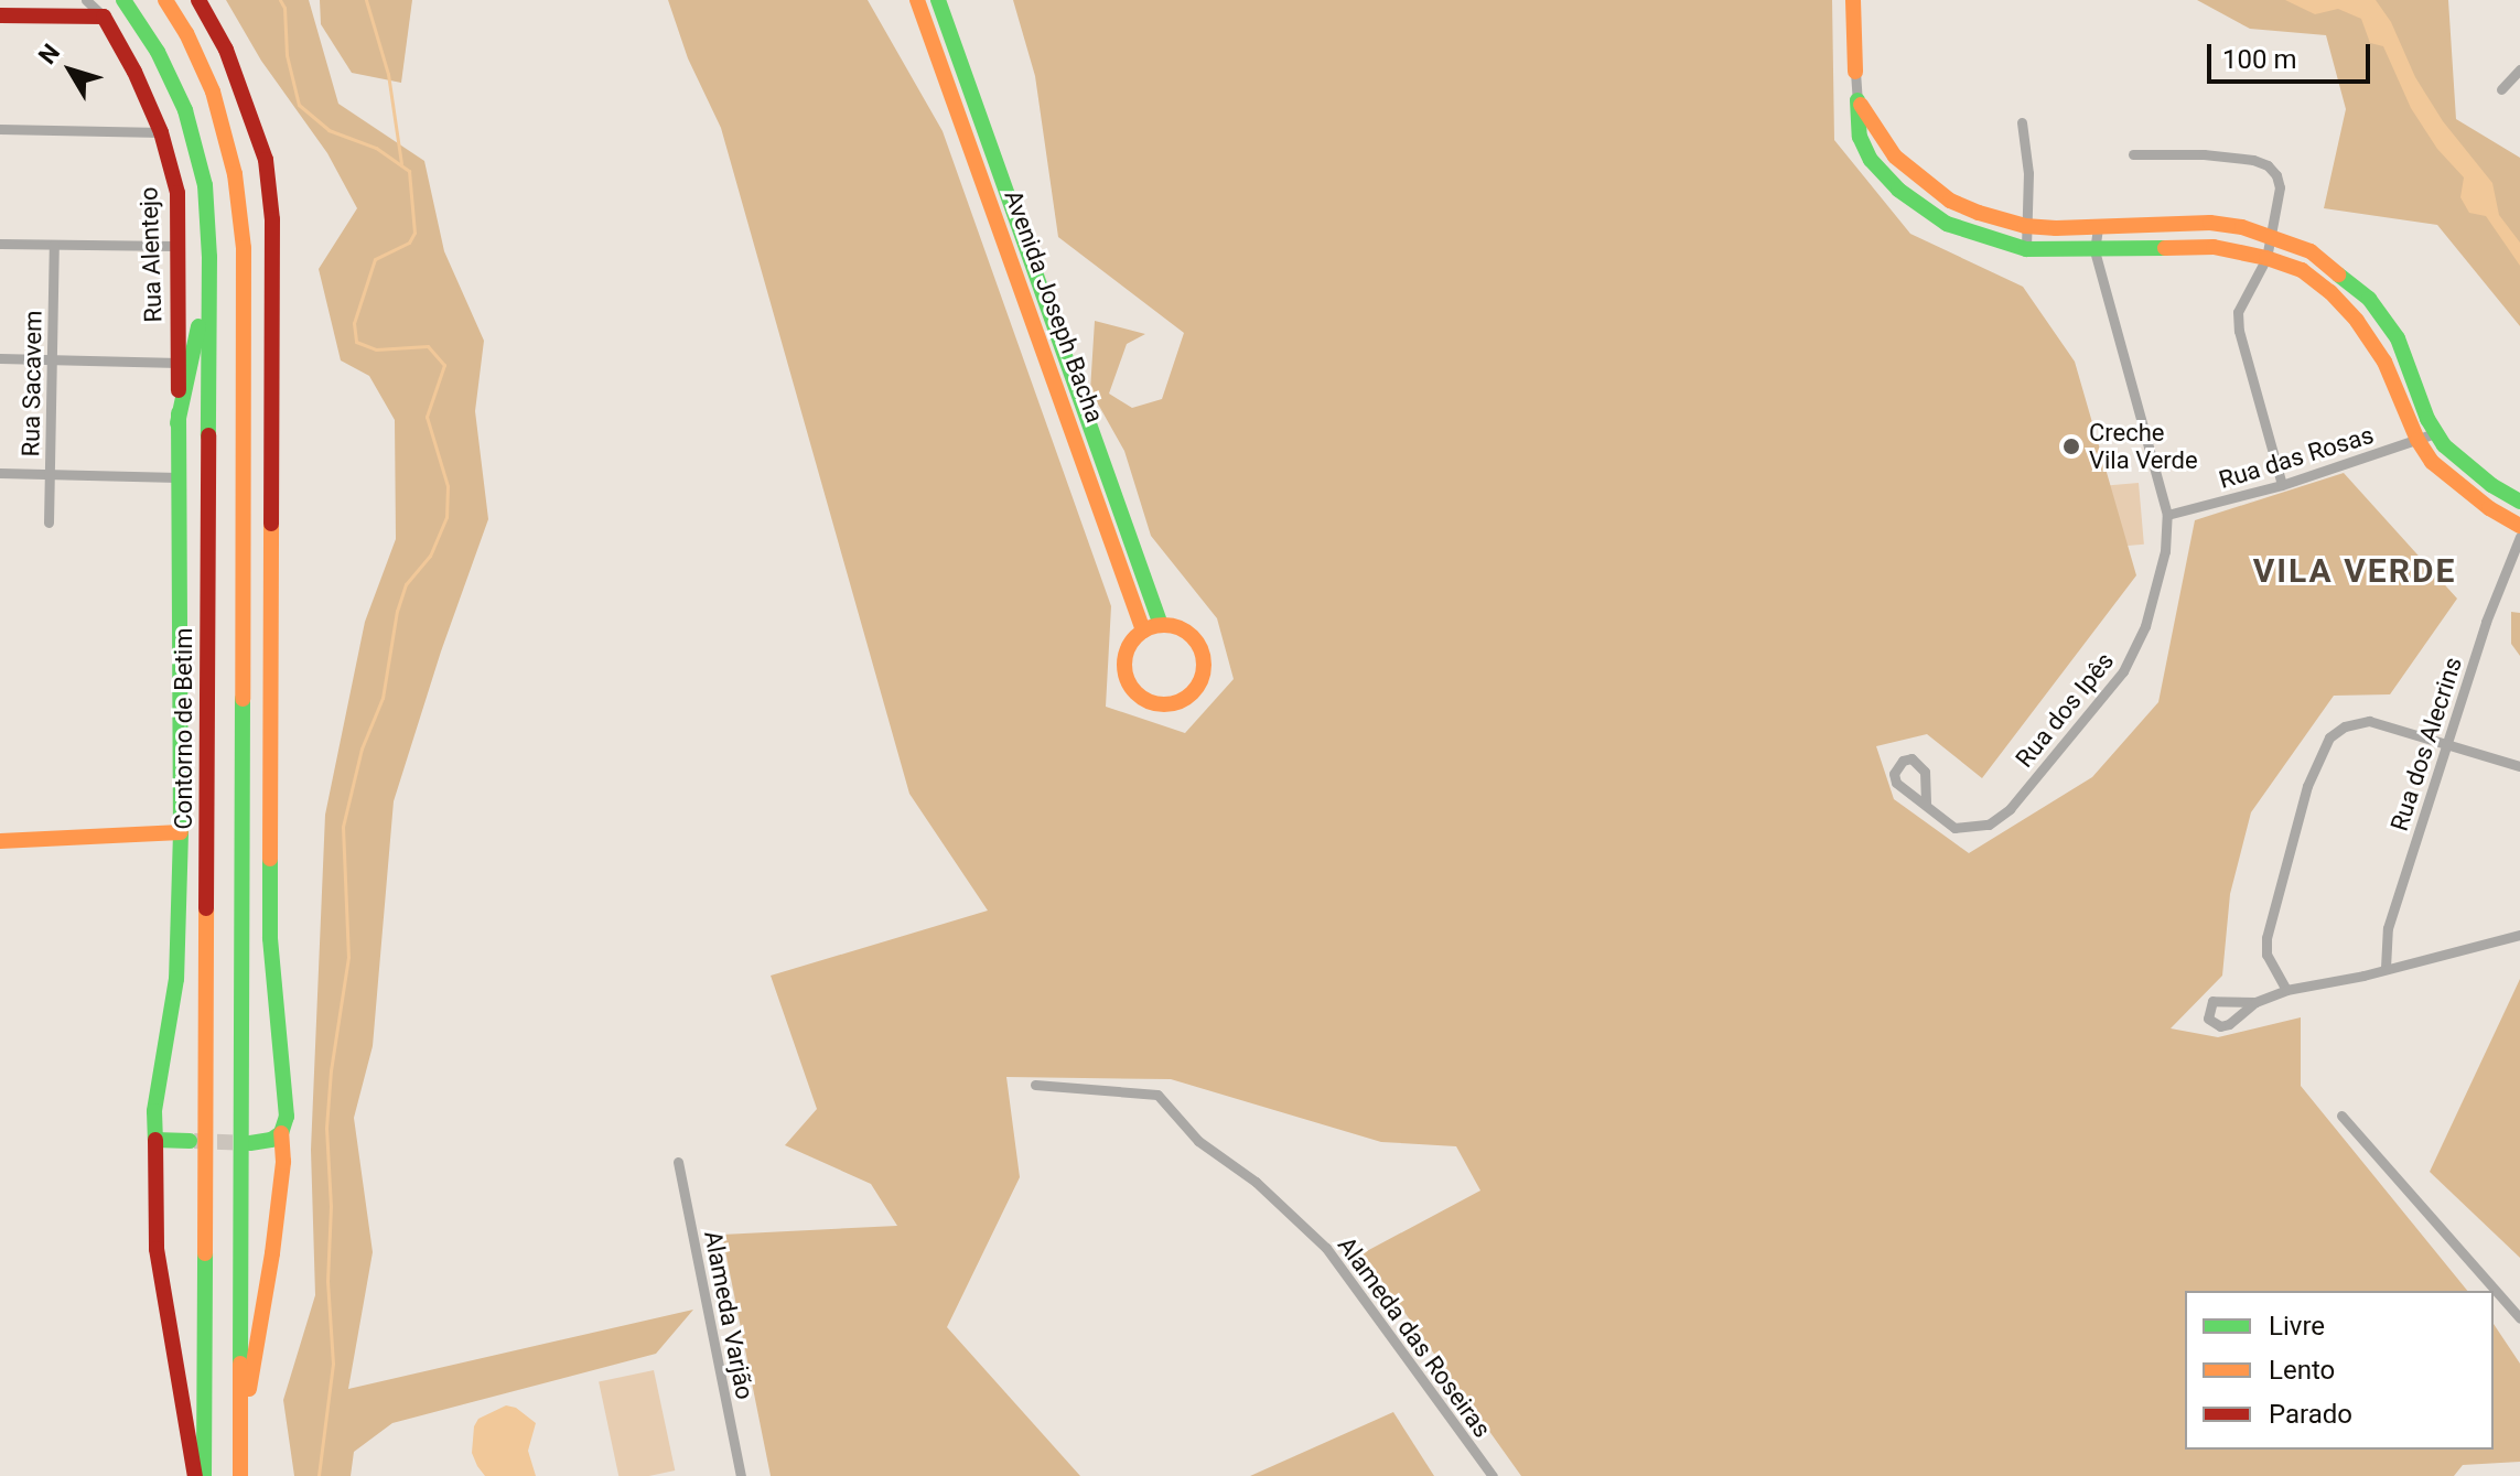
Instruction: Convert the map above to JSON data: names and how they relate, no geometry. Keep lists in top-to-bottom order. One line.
{"streets":{"main road":["Rua Alentejo","Avenida Joseph Bacha","Contorno de Betim"],"street":["Rua Sacavem","Rua das Rosas","Rua dos Ipês","Rua dos Alecrins","Alameda Varjão","Alameda das Roseiras"]},"crossings":[["Rua das Rosas","Rua dos Ipês"]],"districts":["VILA VERDE"],"places":["Creche Vila Verde"],"legend":["Livre","Lento","Parado"],"scale_bar":"100 m","north":"top left"}
